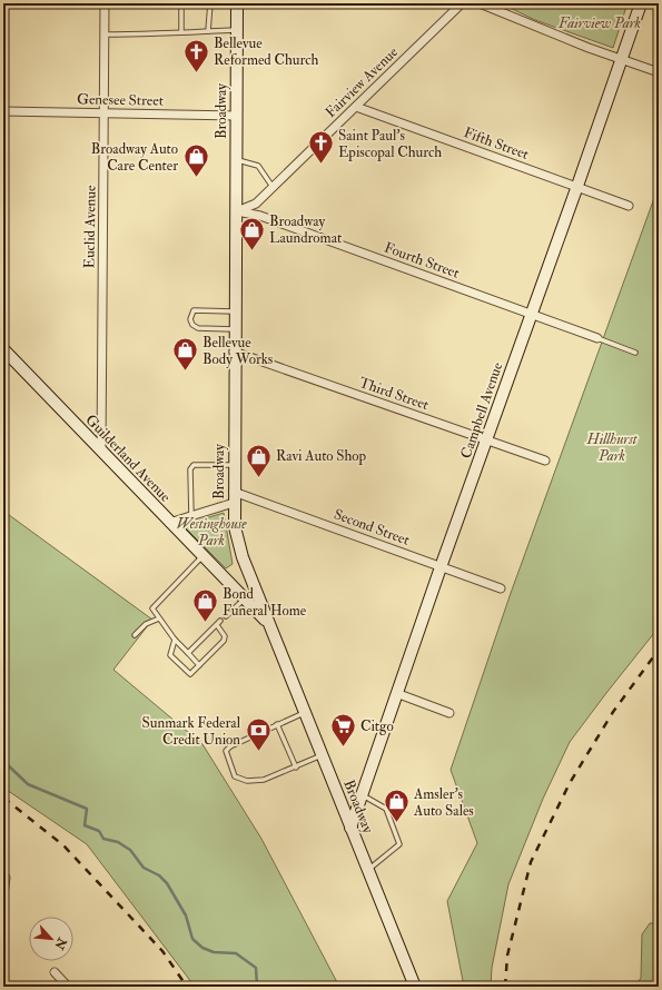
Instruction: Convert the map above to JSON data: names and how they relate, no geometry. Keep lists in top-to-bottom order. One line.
{"streets":{"street":["Fairview Avenue","Genesee Street","Broadway","Fifth Street","Euclid Avenue","Fourth Street","Third Street","Campbell Avenue","Guilderland Avenue","Second Street"]},"crossings":[["Fairview Avenue","Broadway"],["Fairview Avenue","Fifth Street"],["Fairview Avenue","Fourth Street"],["Genesee Street","Broadway"],["Genesee Street","Euclid Avenue"],["Broadway","Fourth Street"],["Broadway","Third Street"],["Broadway","Campbell Avenue"],["Broadway","Guilderland Avenue"],["Broadway","Second Street"],["Fifth Street","Campbell Avenue"],["Euclid Avenue","Guilderland Avenue"],["Fourth Street","Campbell Avenue"],["Third Street","Campbell Avenue"],["Campbell Avenue","Second Street"]],"parks":["Fairview Park","Hillhurst Park","Westinghouse Park"],"places":{"church":["Bellevue Reformed Church","Saint Paul's Episcopal Church"],"shop":["Broadway Auto Care Center","Broadway Laundromat","Bellevue Body Works","Ravi Auto Shop","Bond Funeral Home","Amsler's Auto Sales"],"supermarket":["Citgo"],"bank":["Sunmark Federal Credit Union"]},"north":"bottom right"}
